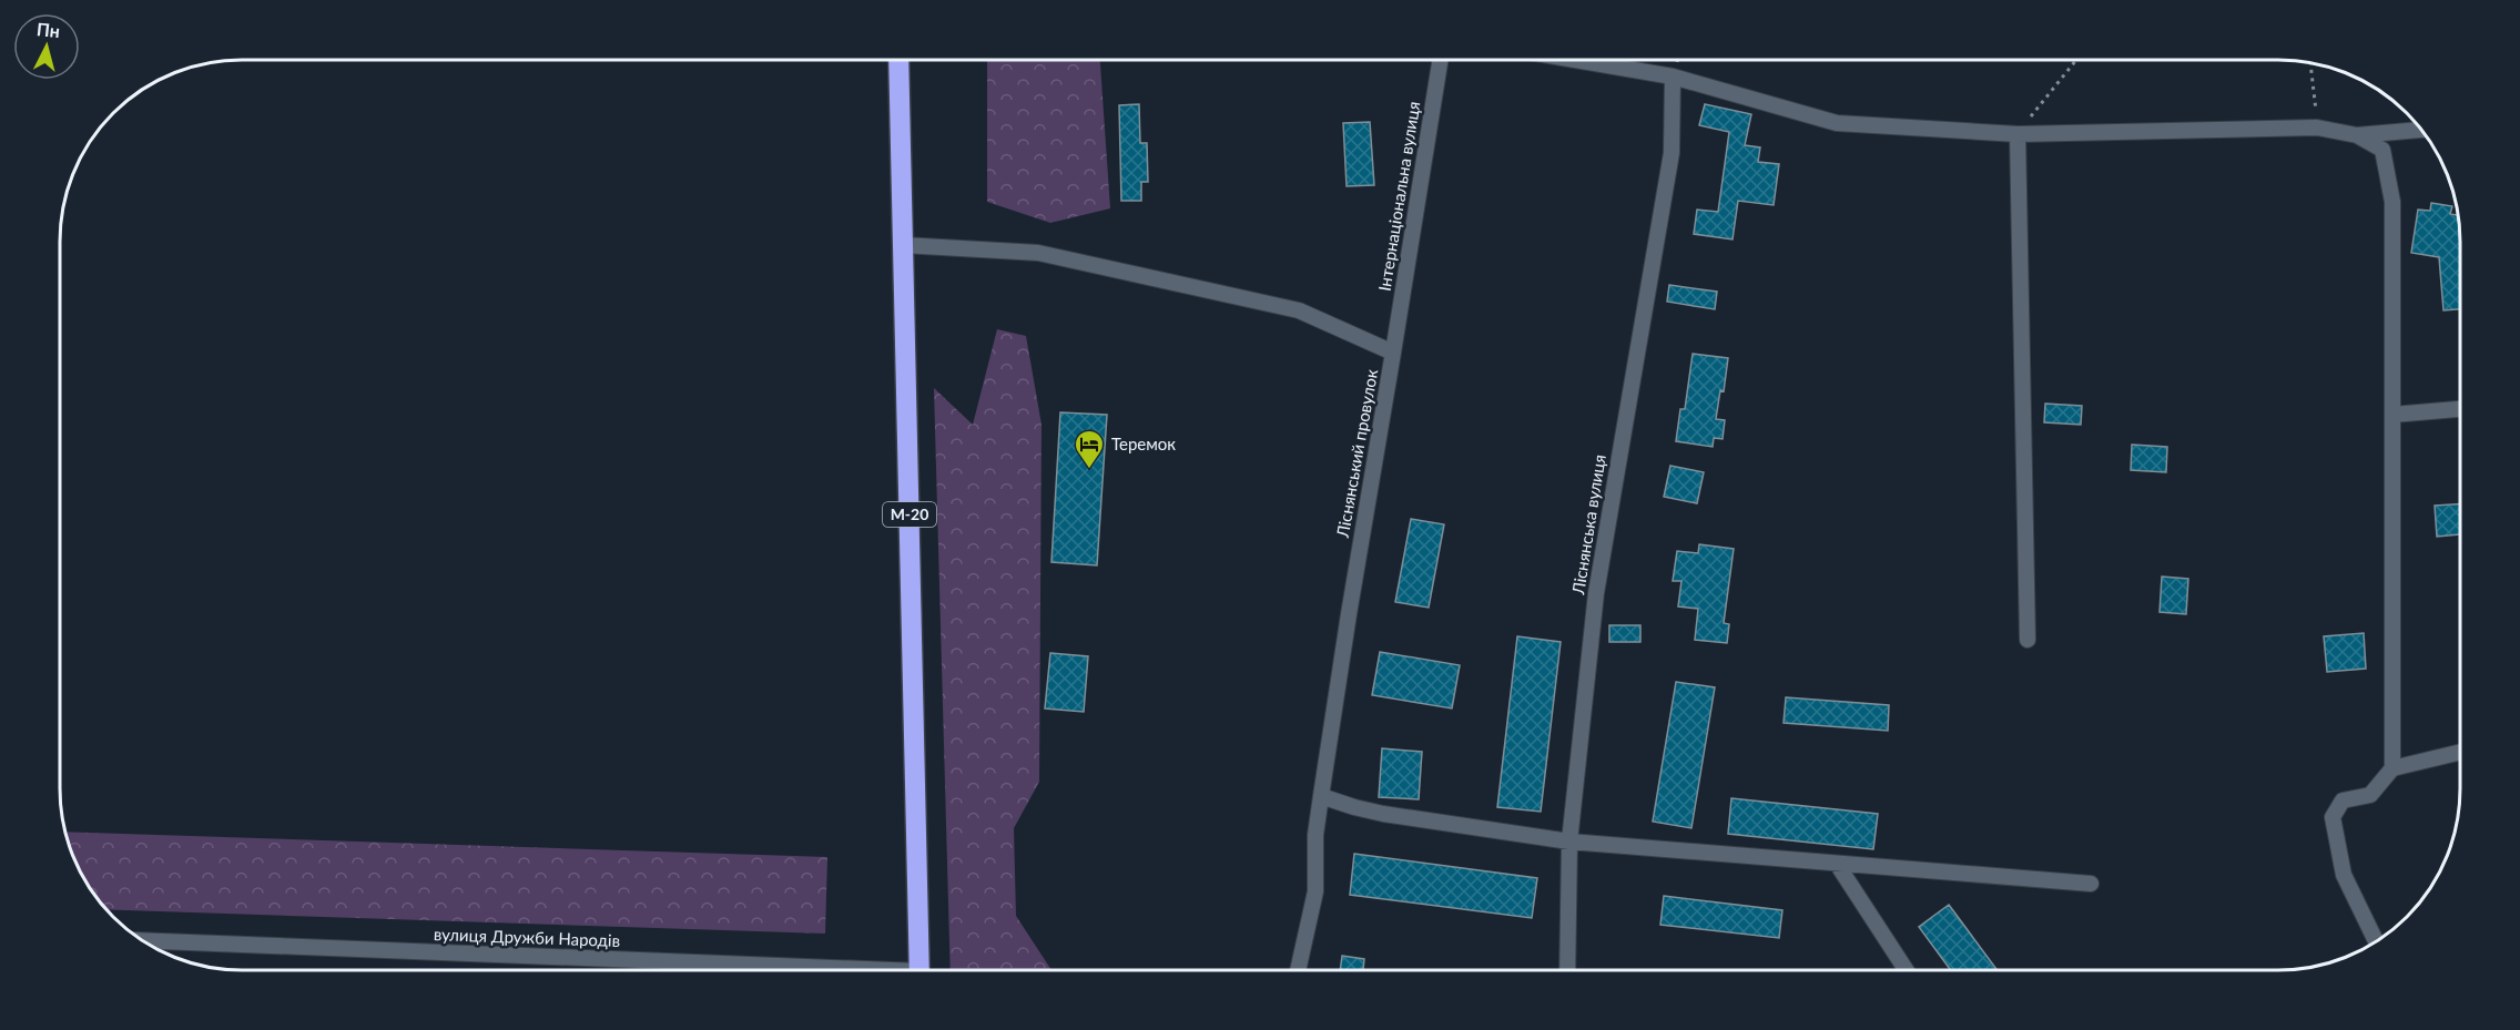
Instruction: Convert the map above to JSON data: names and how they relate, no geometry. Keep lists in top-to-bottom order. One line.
{"streets":{"highway":["М-20"],"street":["Інтернаціональна вулиця","Ліснянський провулок","Ліснянська вулиця","вулиця Дружби Народів"]},"crossings":[["Інтернаціональна вулиця","Ліснянський провулок"],["Ліснянський провулок","М-20"]],"places":{"hotel":["Теремок"]},"north":"top"}
